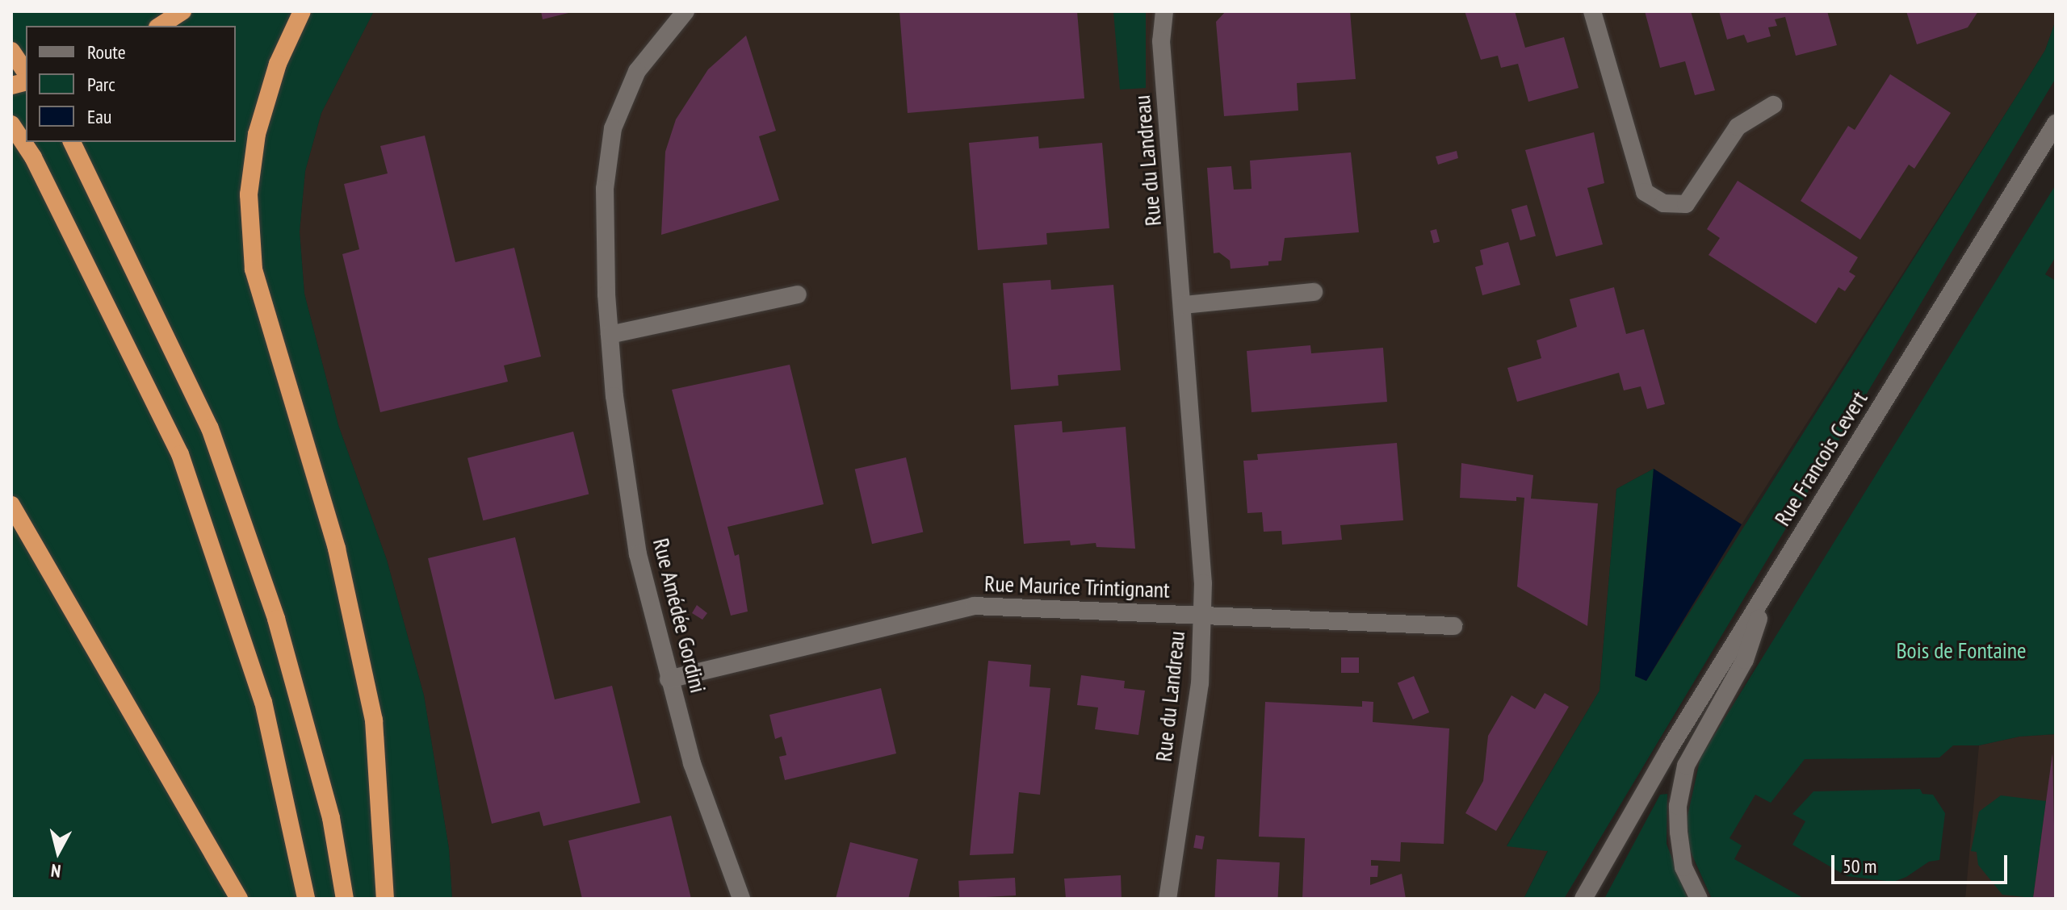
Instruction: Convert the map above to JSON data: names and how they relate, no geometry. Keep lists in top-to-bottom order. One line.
{"streets":{"street":["Rue du Landreau","Rue Francois Cevert","Rue Maurice Trintignant","Rue Amédée Gordini"]},"crossings":[["Rue du Landreau","Rue Maurice Trintignant"],["Rue Maurice Trintignant","Rue Amédée Gordini"]],"parks":["Bois de Fontaine"],"legend":["Route","Parc","Eau"],"scale_bar":"50 m","north":"bottom"}
